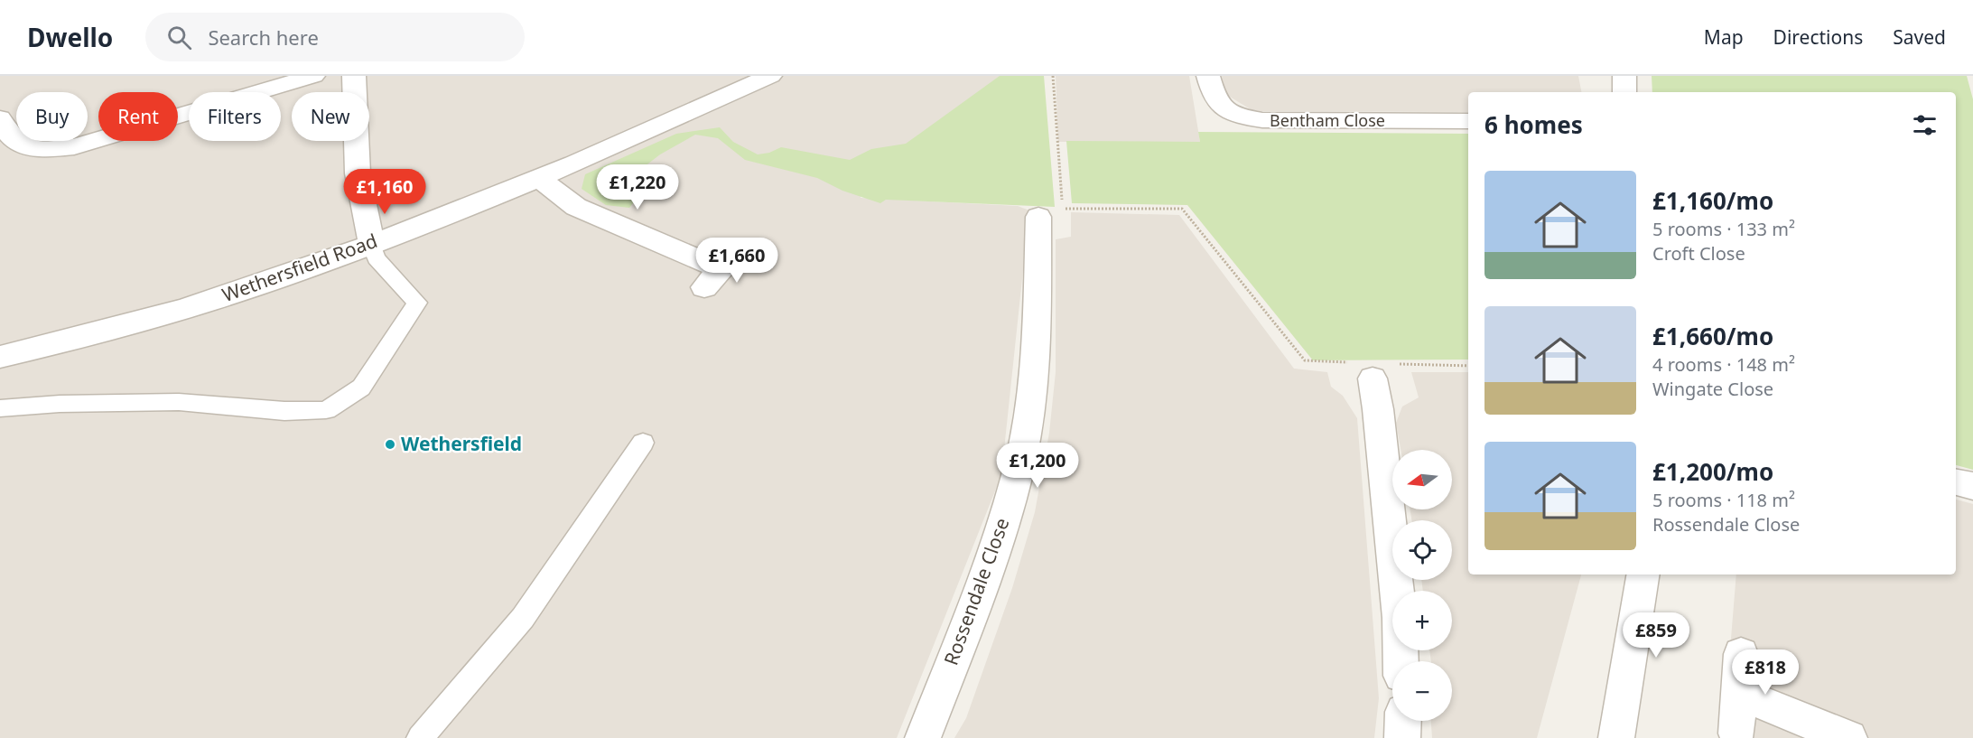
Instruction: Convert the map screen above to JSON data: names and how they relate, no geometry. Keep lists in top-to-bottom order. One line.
{"streets":{"street":["Bentham Close","Wethersfield Road","Rossendale Close"]},"places":["Wethersfield"],"north":"left","page":{"header":"Dwello","search":"Search here","nav":["Map","Directions","Saved"],"chip":["Buy","Rent","Filters","New"],"heading":"6 homes","list":[{"name":"£1,160/mo","note":"5 rooms · 133 m² · Croft Close"},{"name":"£1,660/mo","note":"4 rooms · 148 m² · Wingate Close"},{"name":"£1,200/mo","note":"5 rooms · 118 m² · Rossendale Close"}],"price":["£1,220","£1,160","£1,660","£1,200","£859","£818"],"map_buttons":["+","−"]}}
